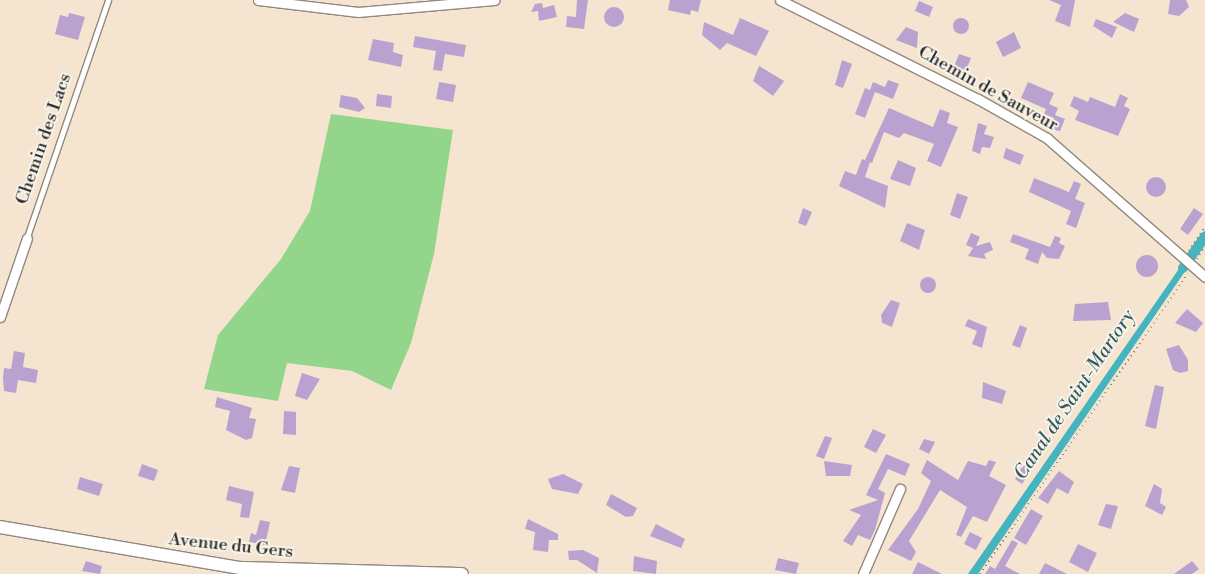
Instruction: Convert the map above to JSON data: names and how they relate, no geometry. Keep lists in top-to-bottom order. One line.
{"streets":{"main road":["Avenue du Gers"],"street":["Chemin de Sauveur","Chemin des Lacs"]},"water":["Canal de Saint-Martory"]}
